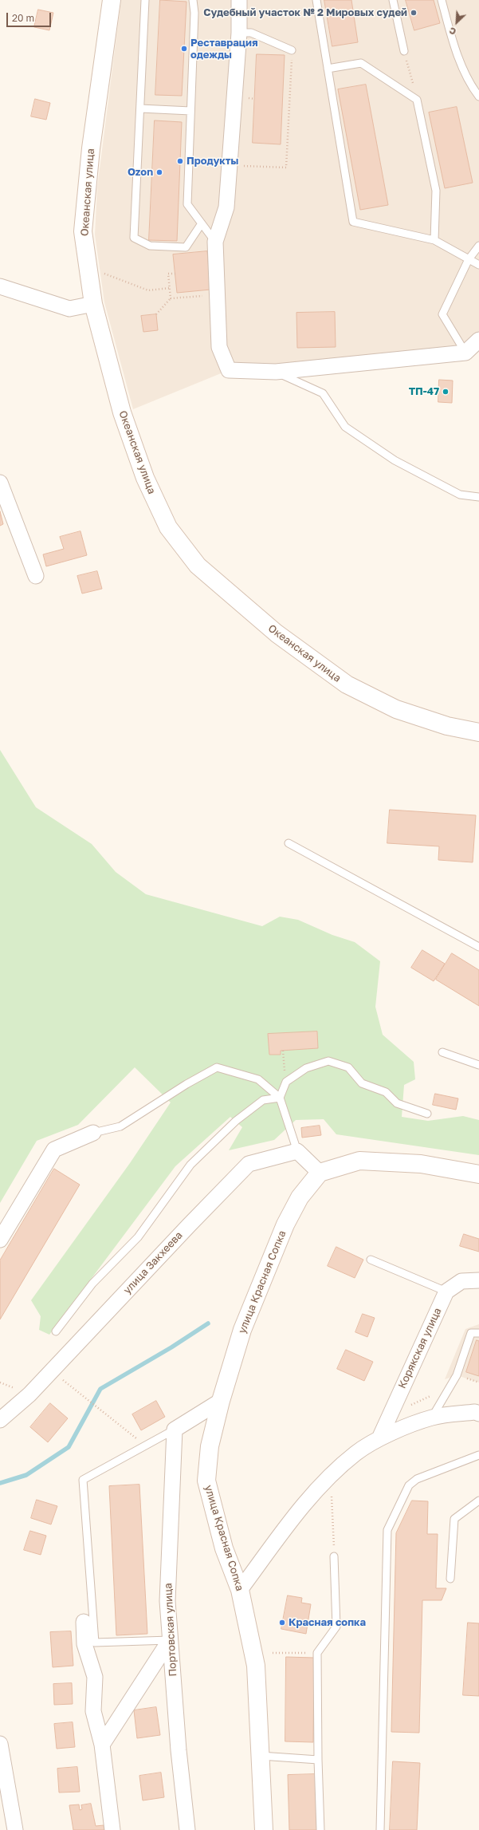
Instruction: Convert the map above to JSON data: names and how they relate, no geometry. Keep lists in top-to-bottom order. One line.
{"streets":{"main road":["Океанская улица","улица Красная Сопка"],"street":["улица Закхеева","Корякская улица","Портовская улица"]},"places":["Судебный участок № 2 Мировых судей","Реставрация одежды","Продукты","Ozon","ТП-47","Красная сопка"],"scale_bar":"20 m","north":"bottom left"}
